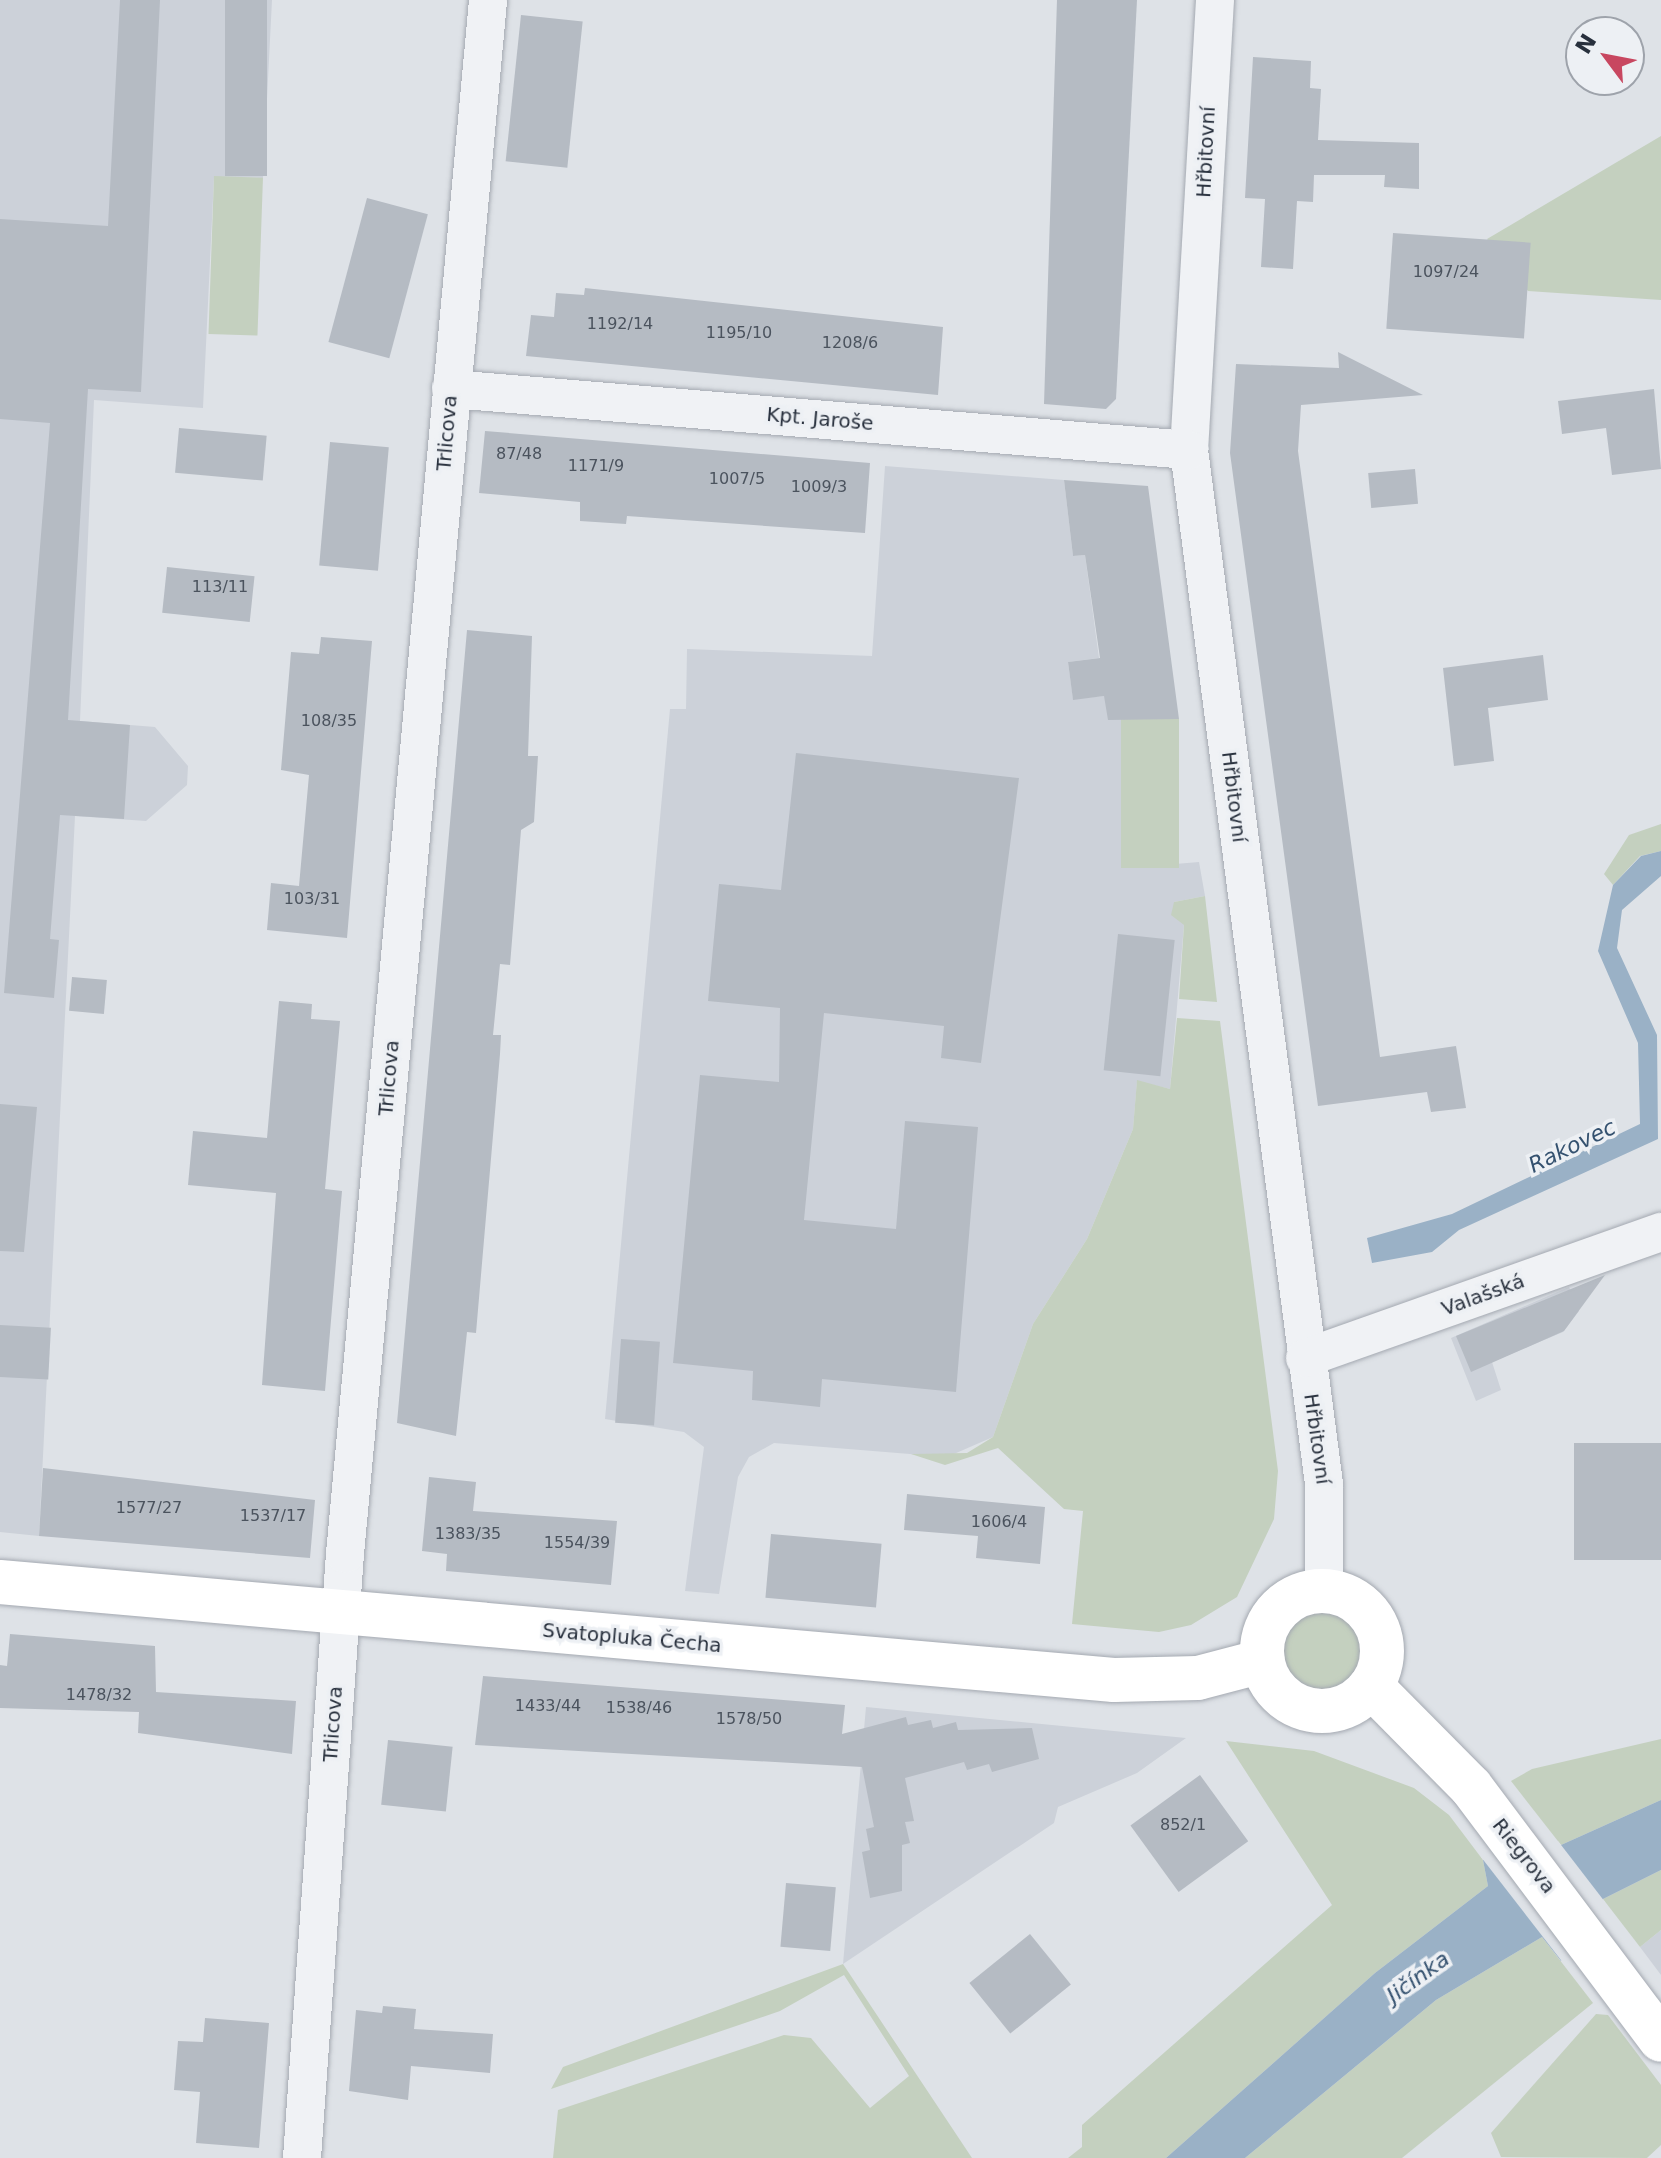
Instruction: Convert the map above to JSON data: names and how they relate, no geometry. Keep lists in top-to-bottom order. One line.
{"streets":{"street":["Hřbitovní","Kpt. Jaroše","Trlicova","Valašská","Svatopluka Čecha","Riegrova"]},"crossings":[["Hřbitovní","Kpt. Jaroše"],["Hřbitovní","Valašská"],["Hřbitovní","Svatopluka Čecha"],["Hřbitovní","Riegrova"],["Kpt. Jaroše","Trlicova"],["Trlicova","Svatopluka Čecha"],["Svatopluka Čecha","Riegrova"]],"water":["Rakovec","Jičínka"],"house_numbers":["1097/24","1192/14","1195/10","1208/6","87/48","1171/9","1007/5","1009/3","113/11","108/35","103/31","1577/27","1537/17","1606/4","1383/35","1554/39","1478/32","1433/44","1538/46","1578/50","852/1"],"north":"top left"}
